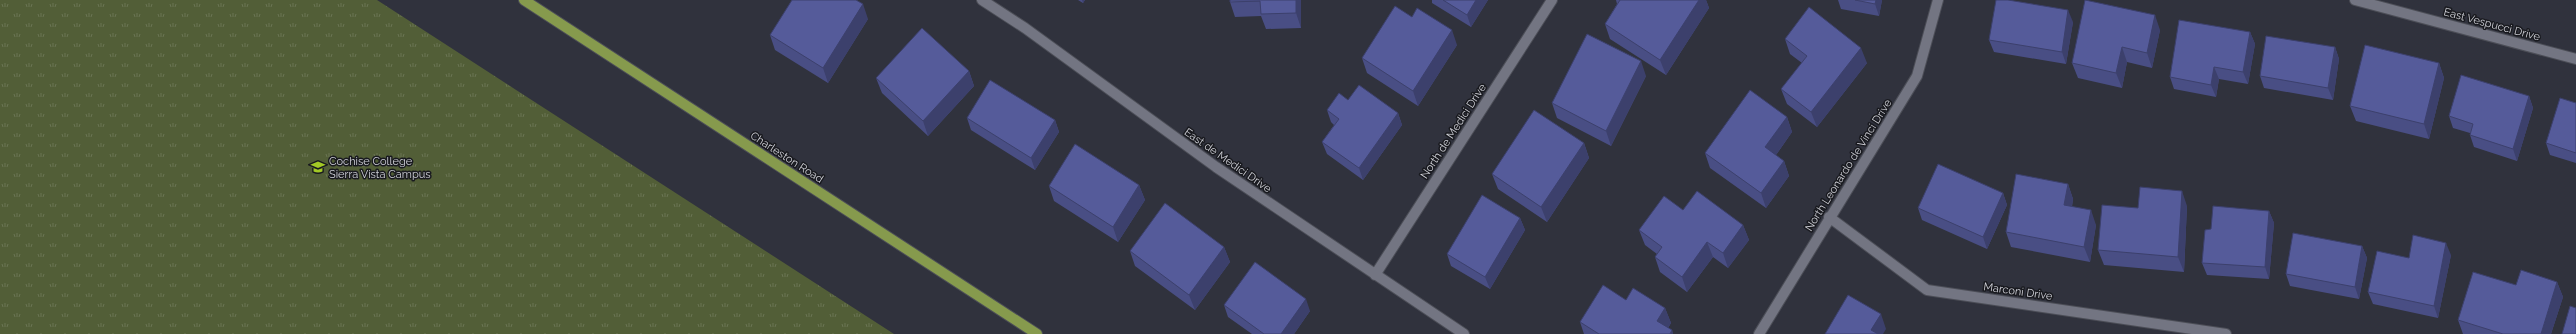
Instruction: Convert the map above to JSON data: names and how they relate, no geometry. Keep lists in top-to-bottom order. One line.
{"streets":{"main road":["Charleston Road"],"street":["East Vespucci Drive","North de Medici Drive","East de Medici Drive","North Leonardo de Vinci Drive","Marconi Drive"]},"crossings":[["North de Medici Drive","East de Medici Drive"],["North Leonardo de Vinci Drive","Marconi Drive"]],"places":{"school or university":["Cochise College Sierra Vista Campus"]}}
